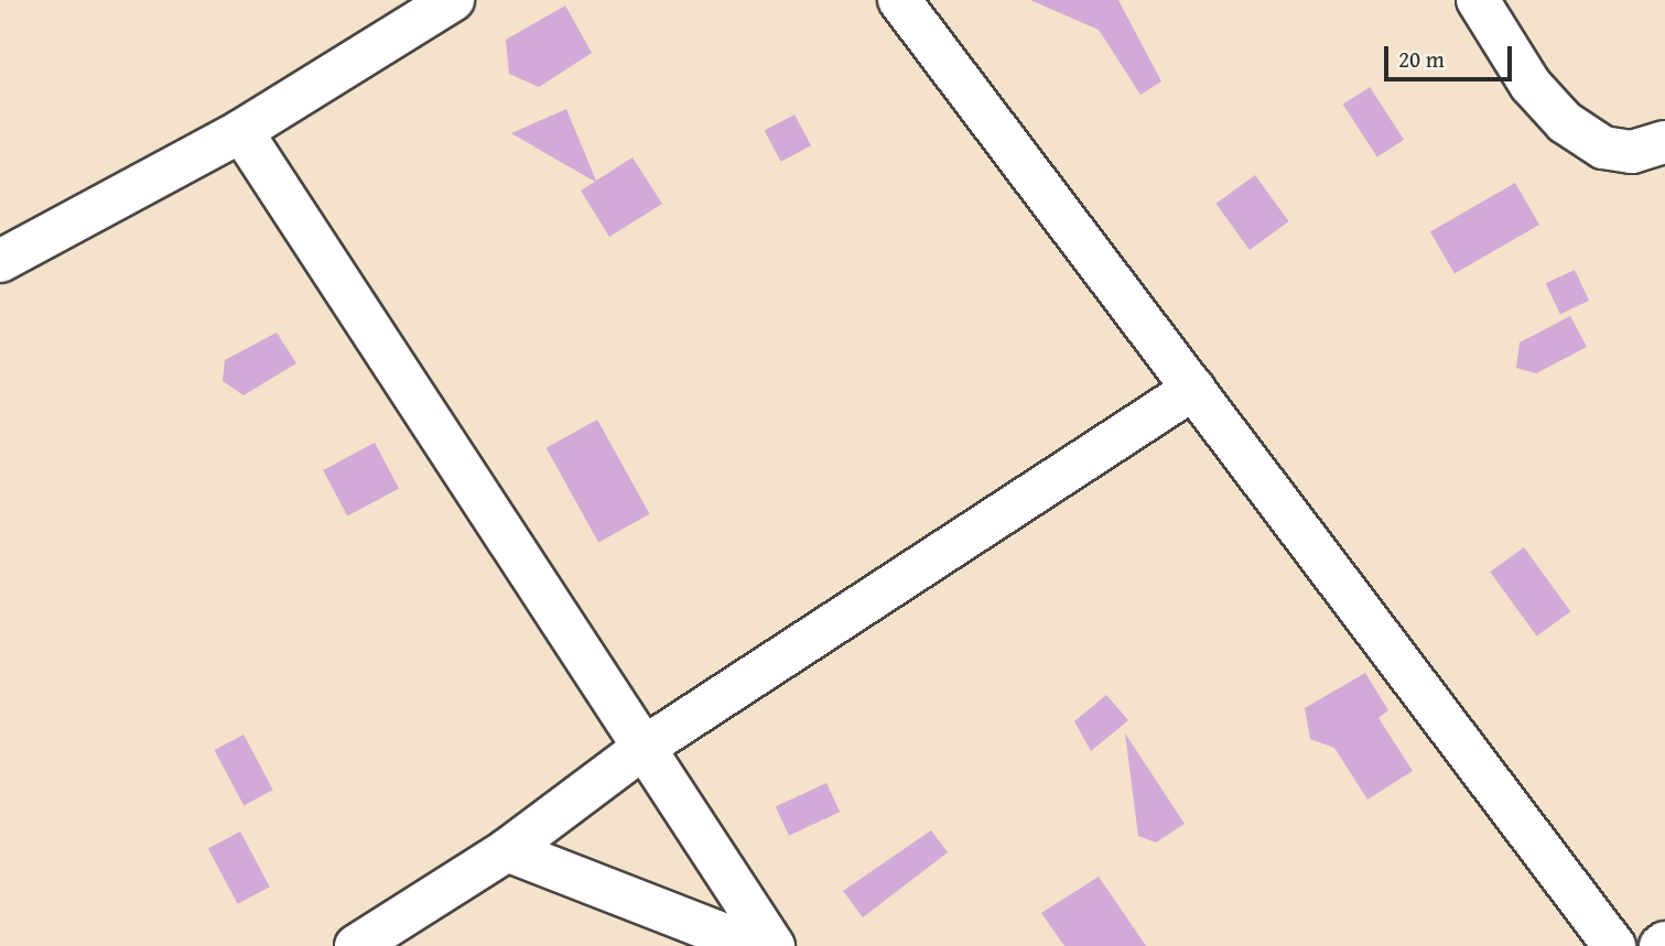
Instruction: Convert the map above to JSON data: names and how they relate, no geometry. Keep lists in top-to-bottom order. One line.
{"scale_bar":"20 m"}
